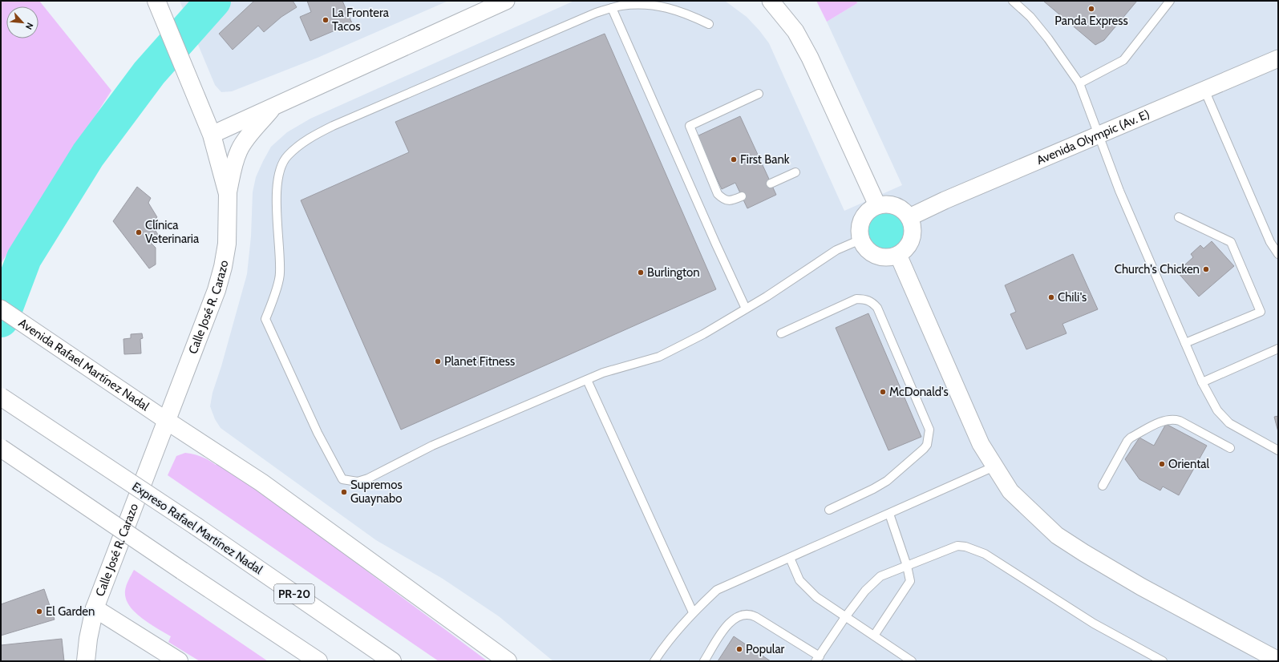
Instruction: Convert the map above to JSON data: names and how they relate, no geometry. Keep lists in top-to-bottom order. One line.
{"streets":{"main road":["Calle José R. Carazo","Expreso Rafael Martínez Nadal","PR-20"],"street":["Avenida Olympic (Av. E)","Avenida Rafael Martínez Nadal"]},"crossings":[["Calle José R. Carazo","Avenida Rafael Martínez Nadal"]],"places":["Panda Express","La Frontera Tacos","First Bank","Clínica Veterinaria","Church's Chicken","Burlington","Chili's","Planet Fitness","McDonald's","Oriental","Supremos Guaynabo","El Garden","Popular"],"north":"bottom right"}
